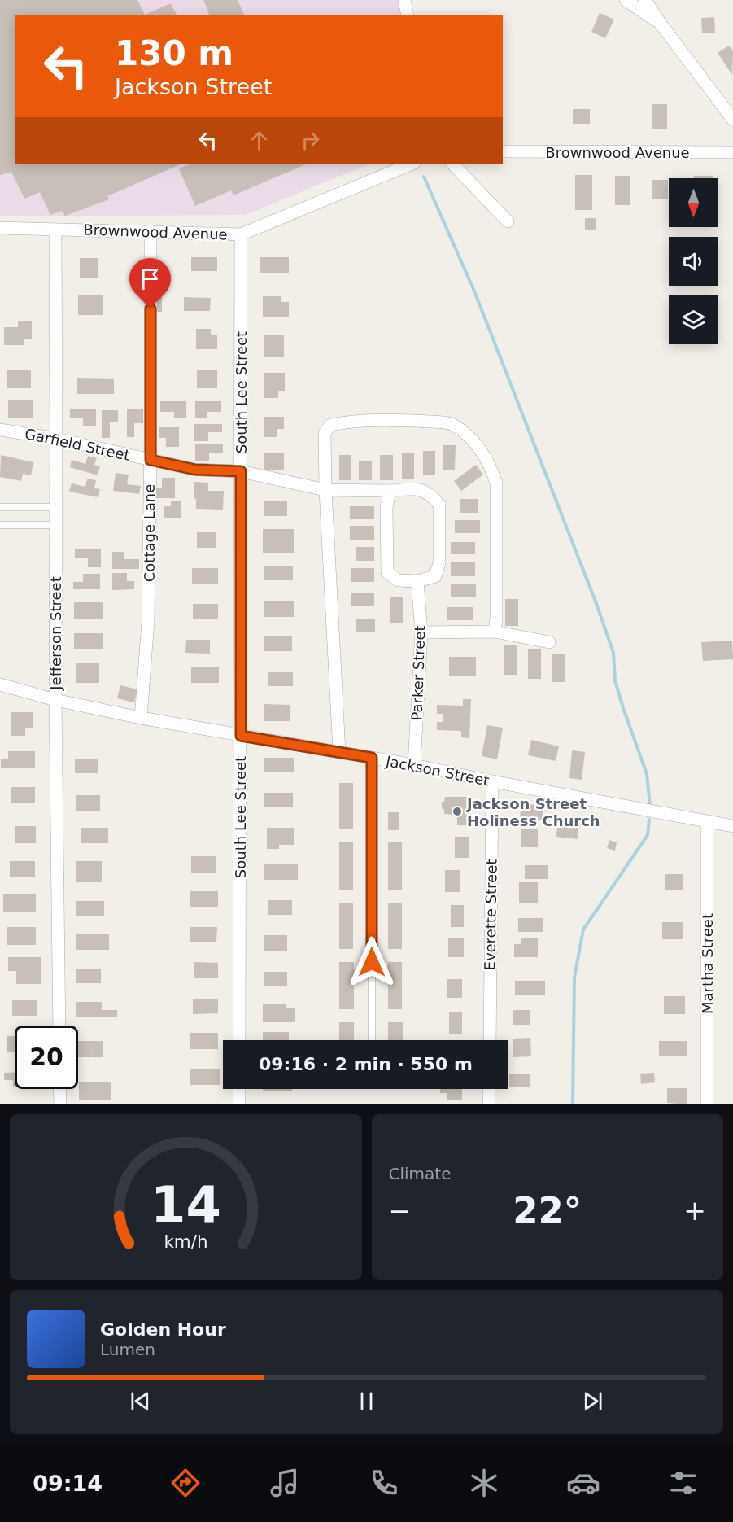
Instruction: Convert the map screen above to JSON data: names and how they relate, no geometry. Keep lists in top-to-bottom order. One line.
{"streets":{"street":["Brownwood Avenue","South Lee Street","Garfield Street","Cottage Lane","Jefferson Street","Parker Street","Jackson Street","Everette Street","Martha Street"]},"crossings":[["Brownwood Avenue","South Lee Street"],["Brownwood Avenue","Cottage Lane"],["Brownwood Avenue","Jefferson Street"],["South Lee Street","Garfield Street"],["South Lee Street","Jackson Street"],["Garfield Street","Cottage Lane"],["Garfield Street","Jefferson Street"],["Cottage Lane","Jackson Street"],["Jefferson Street","Jackson Street"],["Parker Street","Jackson Street"],["Jackson Street","Everette Street"],["Jackson Street","Martha Street"]],"places":["Jackson Street Holiness Church"],"north":"bottom","page":{"turn":["130 m","Jackson Street"],"limit":"20","trip":"09:16 · 2 min · 550 m","tile":"Climate","heat":["−","22°","+"],"song":["Golden Hour","Lumen"],"tabs":"09:14","gauge":["14","km/h"]}}
